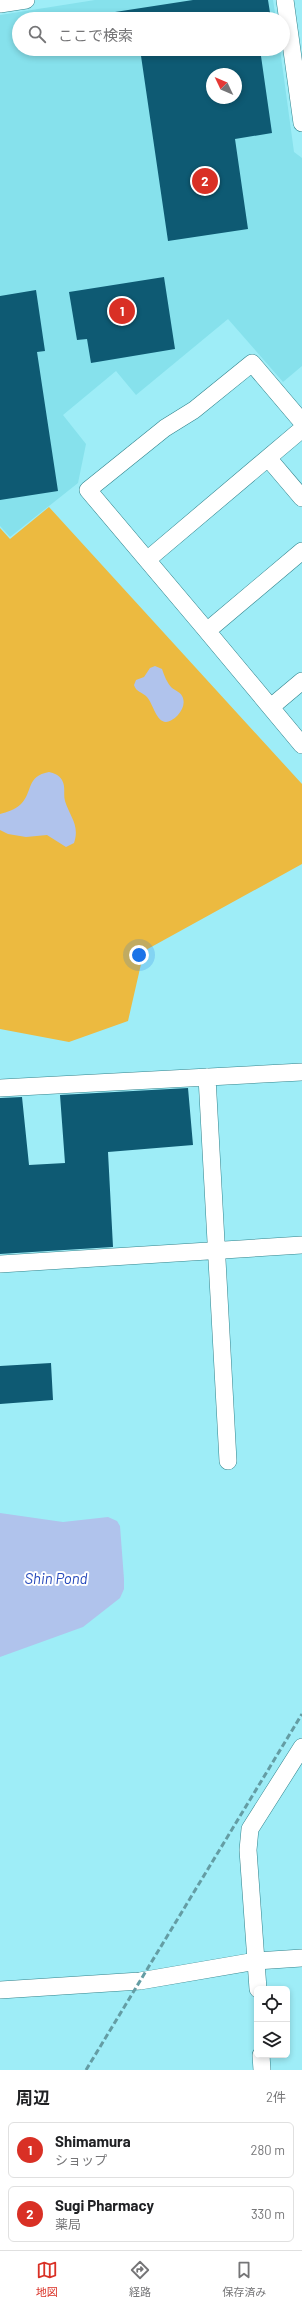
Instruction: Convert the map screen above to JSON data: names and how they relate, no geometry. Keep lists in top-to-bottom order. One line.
{"water":["Shin Pond"],"north":"top left","page":{"search":"ここで検索","pins":["2","1"],"heading":["周辺","2件"],"list":[{"mark":"1","name":"Shimamura","note":"ショップ","value":"280 m"},{"mark":"2","name":"Sugi Pharmacy","note":"薬局","value":"330 m"}],"nav":["地図","経路","保存済み"]}}
